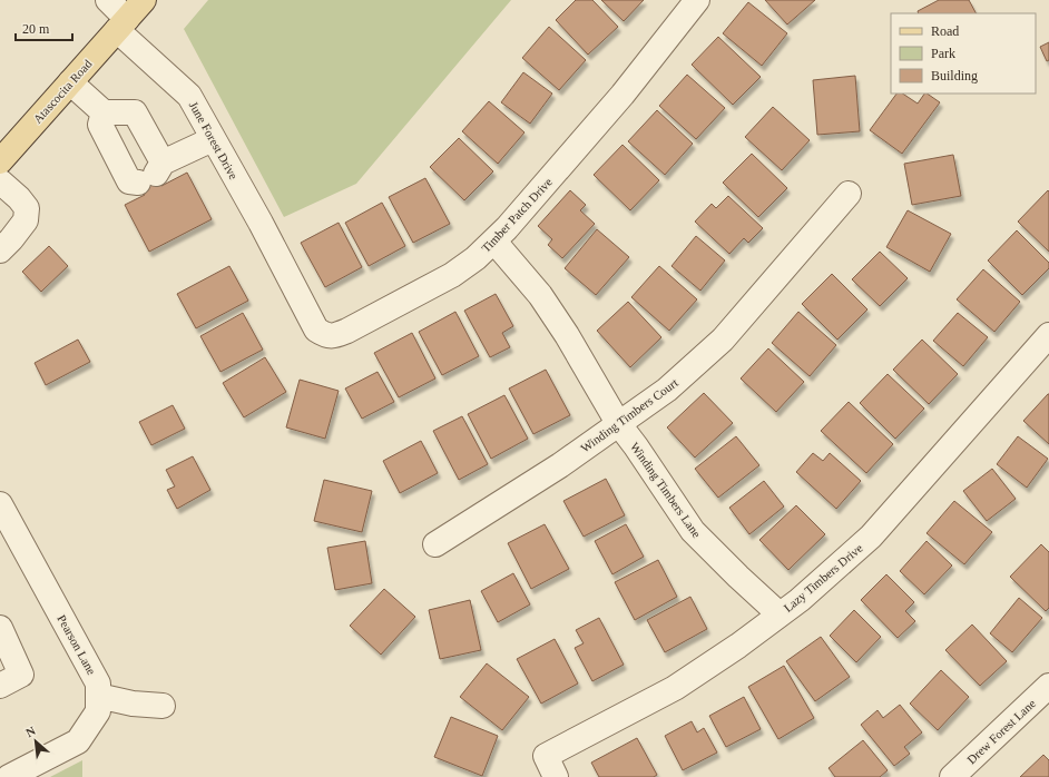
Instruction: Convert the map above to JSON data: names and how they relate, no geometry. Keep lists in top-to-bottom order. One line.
{"streets":{"main road":["Atascocita Road"],"street":["June Forest Drive","Timber Patch Drive","Winding Timbers Court","Winding Timbers Lane","Lazy Timbers Drive","Pearson Lane","Drew Forest Lane"]},"crossings":[["Atascocita Road","June Forest Drive"],["June Forest Drive","Timber Patch Drive"],["Timber Patch Drive","Winding Timbers Lane"],["Winding Timbers Court","Winding Timbers Lane"],["Winding Timbers Lane","Lazy Timbers Drive"]],"legend":["Road","Park","Building"],"scale_bar":"20 m","north":"top left"}
